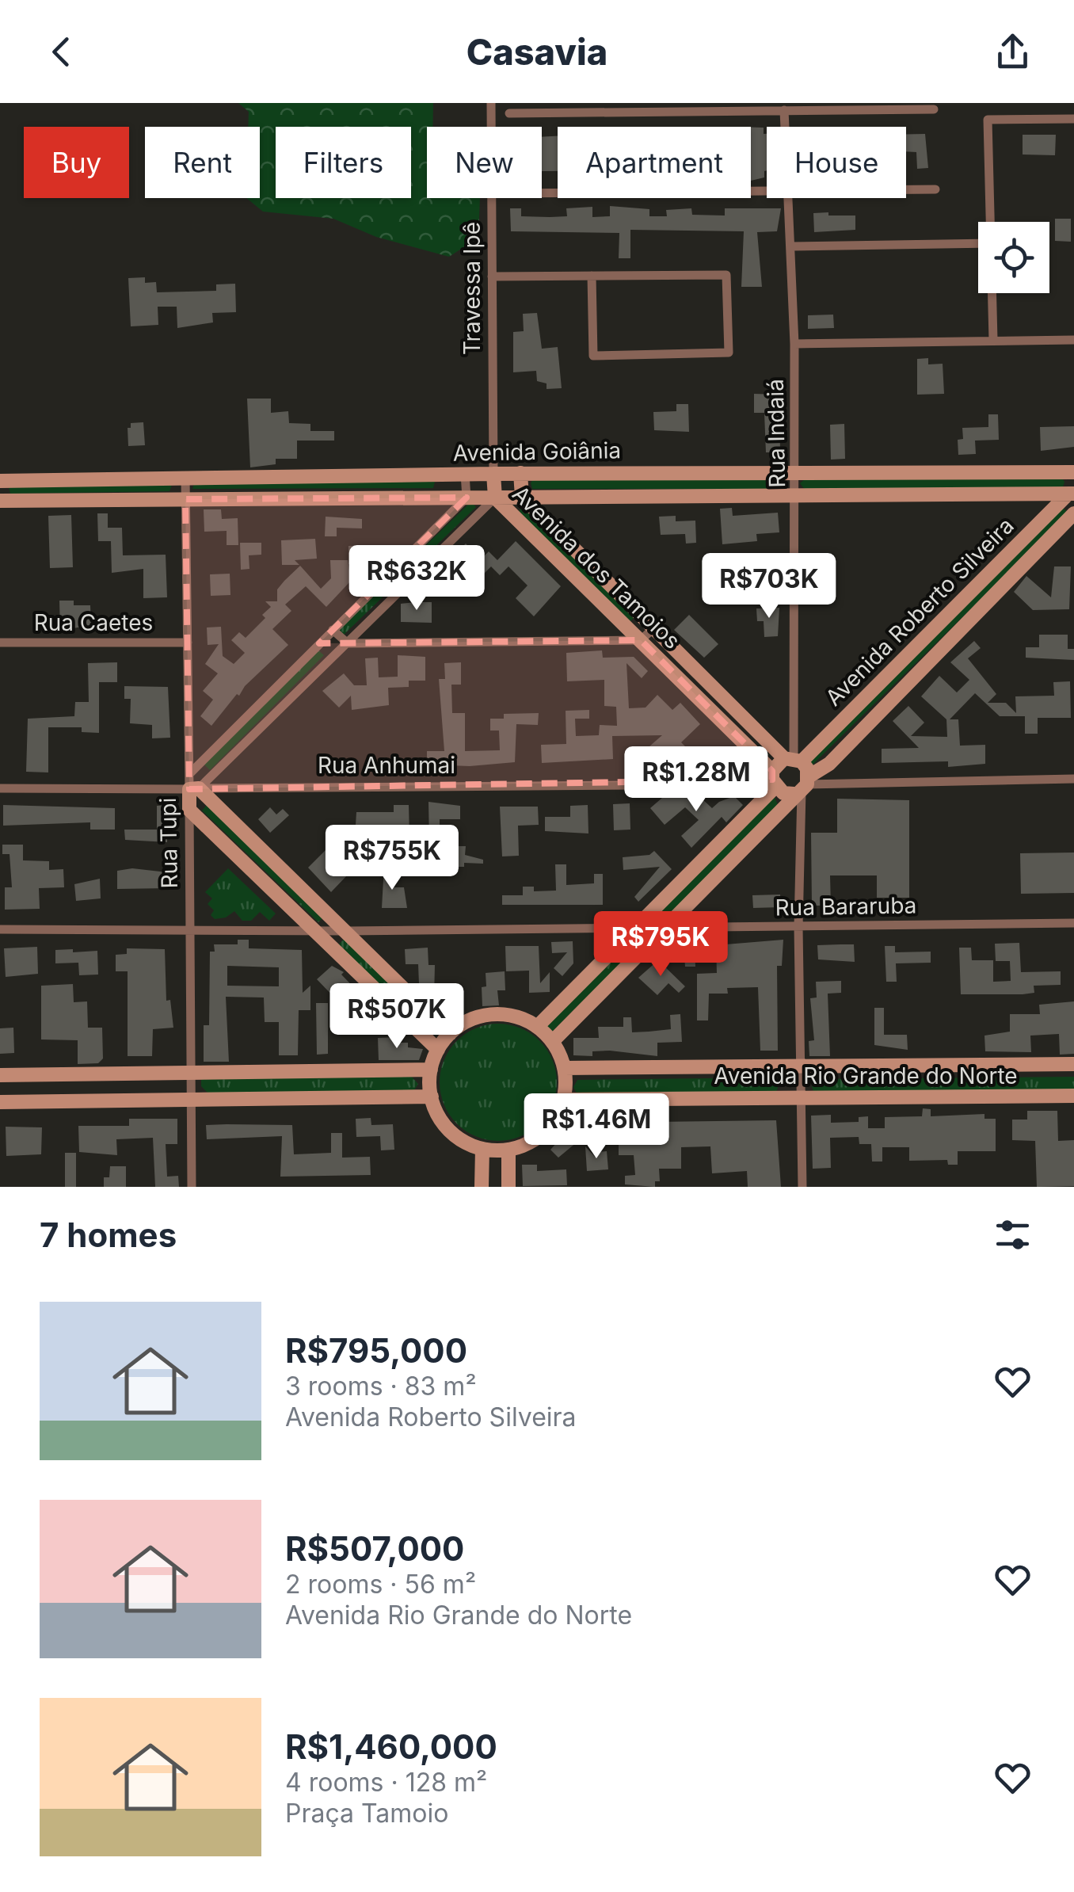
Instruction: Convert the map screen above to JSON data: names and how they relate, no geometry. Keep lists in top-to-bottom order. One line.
{"streets":{"street":["Travessa Ipê","Rua Indaiá","Avenida Goiânia","Avenida dos Tamoios","Avenida Roberto Silveira","Rua Caetes","Rua Anhumai","Rua Tupi","Rua Bararuba","Avenida Rio Grande do Norte"]},"crossings":[["Travessa Ipê","Avenida Goiânia"],["Rua Indaiá","Avenida Goiânia"],["Rua Indaiá","Avenida dos Tamoios"],["Rua Indaiá","Avenida Roberto Silveira"],["Avenida Goiânia","Avenida dos Tamoios"],["Avenida Goiânia","Avenida Roberto Silveira"],["Avenida Goiânia","Rua Tupi"],["Avenida dos Tamoios","Avenida Roberto Silveira"],["Avenida dos Tamoios","Rua Anhumai"],["Avenida dos Tamoios","Rua Tupi"],["Avenida Roberto Silveira","Rua Anhumai"],["Avenida Roberto Silveira","Rua Bararuba"],["Avenida Roberto Silveira","Avenida Rio Grande do Norte"],["Rua Caetes","Rua Tupi"],["Rua Anhumai","Rua Tupi"],["Rua Tupi","Rua Bararuba"]],"page":{"header":"Casavia","chip":["Buy","Rent","Filters","New","Apartment","House"],"price":["R$632K","R$703K","R$1.28M","R$755K","R$795K","R$507K","R$1.46M"],"heading":"7 homes","list":[{"name":"R$795,000","note":"3 rooms · 83 m² · Avenida Roberto Silveira"},{"name":"R$507,000","note":"2 rooms · 56 m² · Avenida Rio Grande do Norte"},{"name":"R$1,460,000","note":"4 rooms · 128 m² · Praça Tamoio"}]}}
